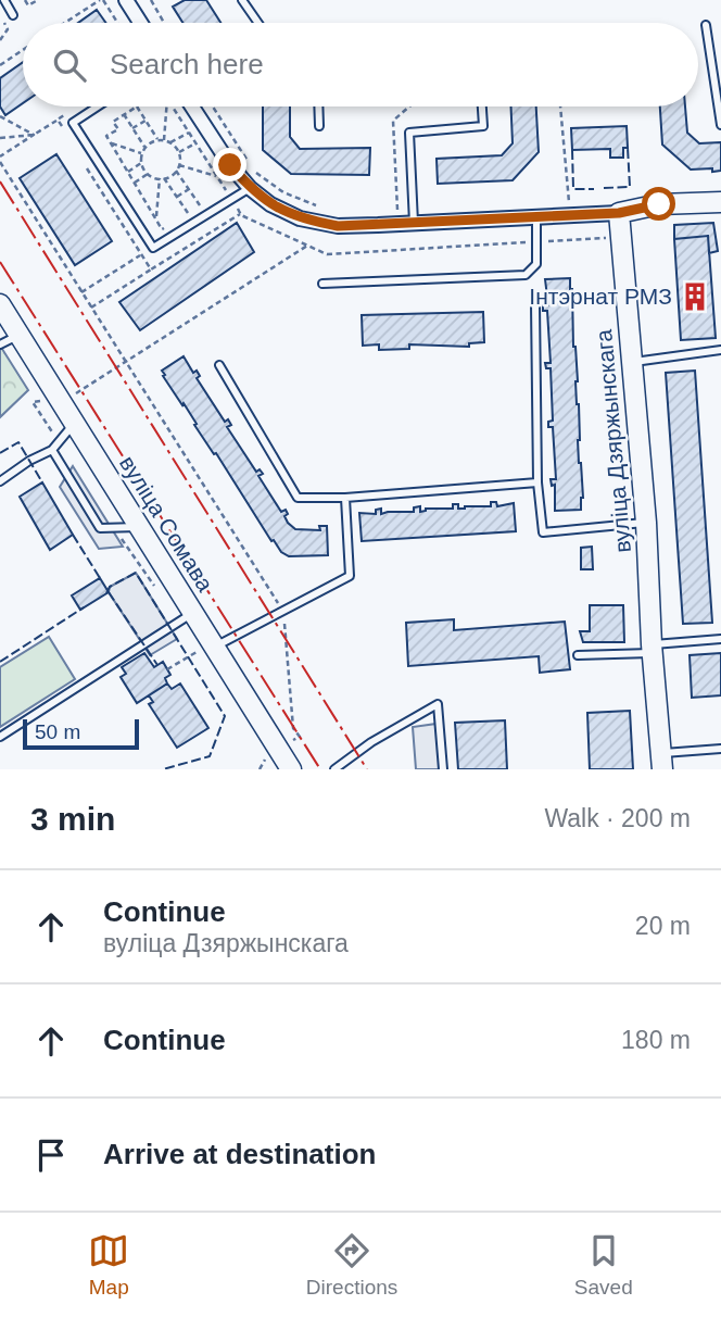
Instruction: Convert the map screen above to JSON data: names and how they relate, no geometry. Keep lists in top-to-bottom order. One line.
{"streets":{"street":["вуліца Дзяржынскага","вуліца Сомава"]},"places":{"building":["Інтэрнат РМЗ"]},"scale_bar":"50 m","page":{"search":"Search here","scale":"50 m","heading":["3 min","Walk · 200 m"],"list":[["Continue","вуліца Дзяржынскага","20 m"],["Continue","180 m"],"Arrive at destination"],"nav":["Map","Directions","Saved"]}}
